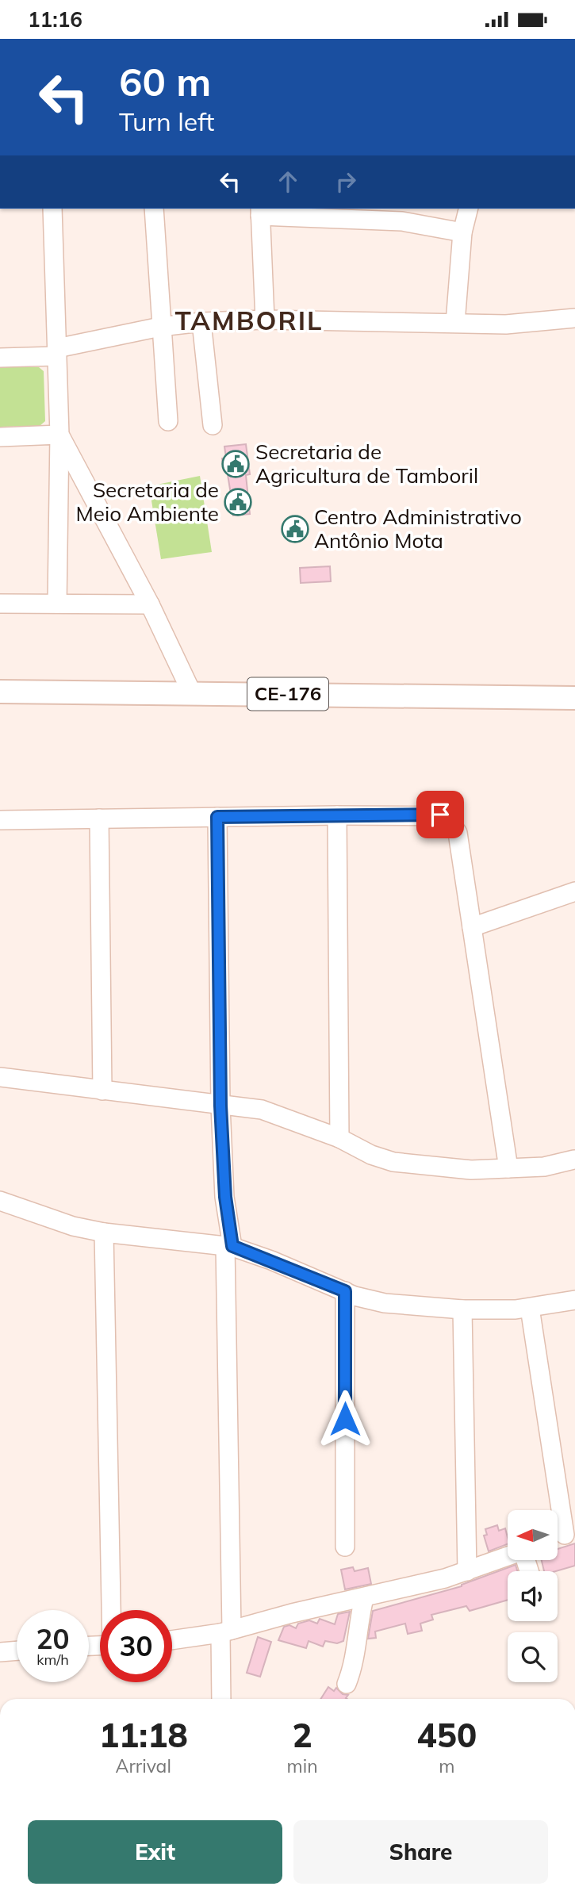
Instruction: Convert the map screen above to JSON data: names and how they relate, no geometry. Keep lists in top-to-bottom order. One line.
{"streets":{"main road":["CE-176"]},"districts":["TAMBORIL"],"places":{"public building":["Secretaria de Agricultura de Tamboril","Secretaria de Meio Ambiente","Centro Administrativo Antônio Mota"]},"north":"left","page":{"status":"11:16","turn":["60 m","Turn left"],"speed":"20 km/h","limit":"30","eta":["11:18","Arrival","2","min","450","m"],"buttons":["Exit","Share"]}}
